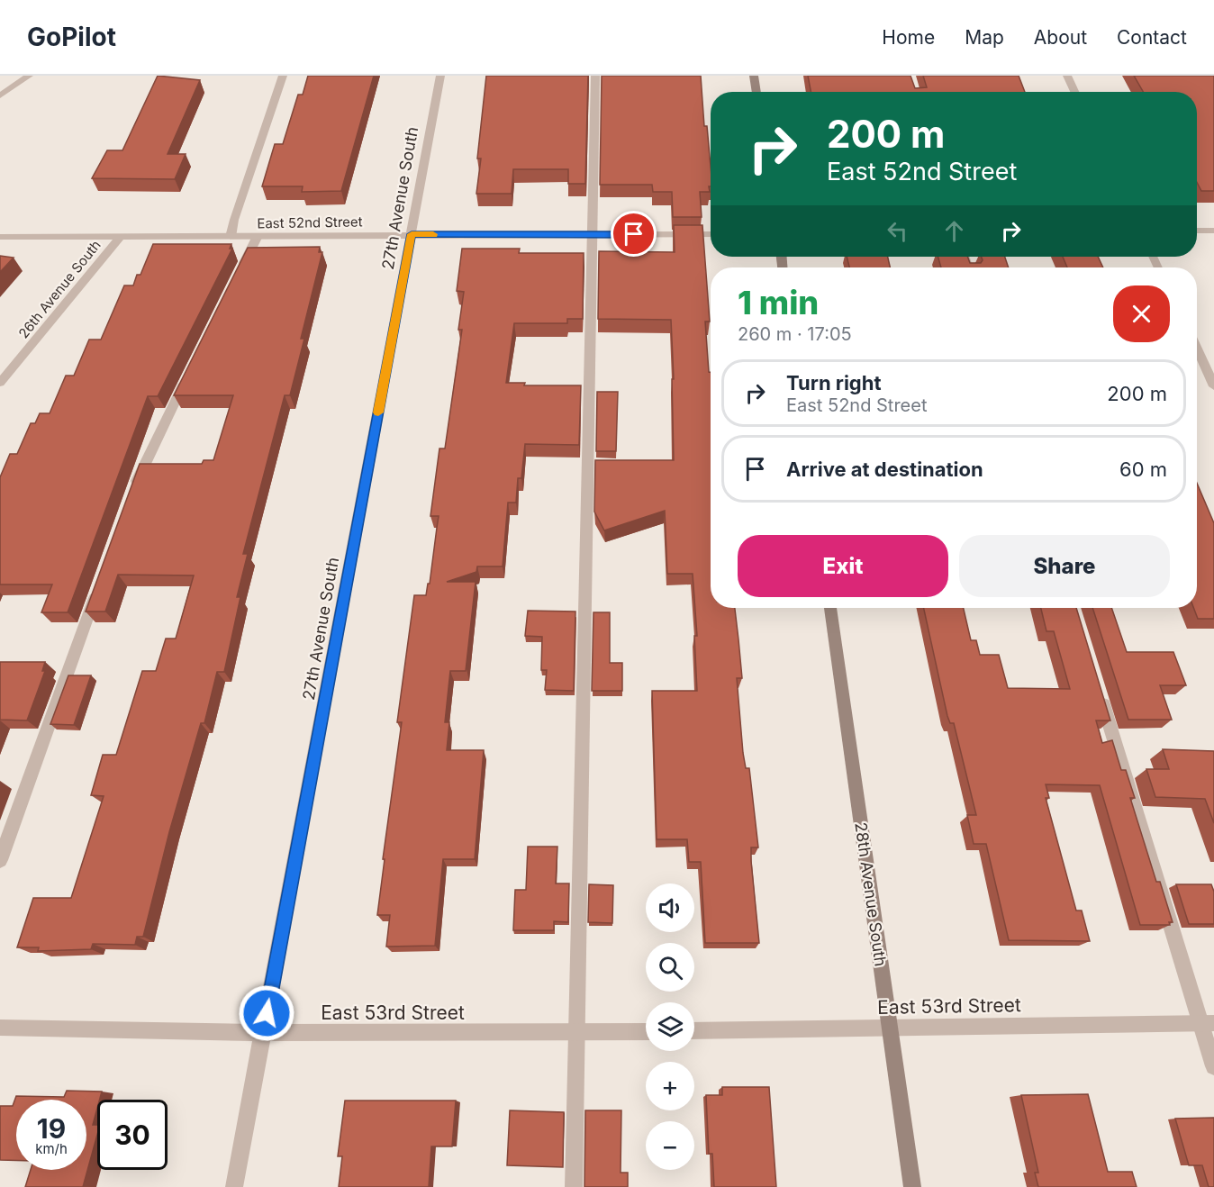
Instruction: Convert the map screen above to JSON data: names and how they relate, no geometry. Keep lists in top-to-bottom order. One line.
{"streets":{"street":["27th Avenue South","East 52nd Street","26th Avenue South","28th Avenue South","East 53rd Street"]},"crossings":[["27th Avenue South","East 52nd Street"],["27th Avenue South","East 53rd Street"],["East 52nd Street","26th Avenue South"],["28th Avenue South","East 53rd Street"]],"page":{"header":"GoPilot","nav":["Home","Map","About","Contact"],"turn":["200 m","East 52nd Street"],"heading":["1 min","260 m · 17:05"],"list":[{"name":"Turn right","note":"East 52nd Street","value":"200 m"},{"name":"Arrive at destination","value":"60 m"}],"buttons":["Exit","Share"],"map_buttons":["+","−"],"speed":"19 km/h","limit":"30"}}
